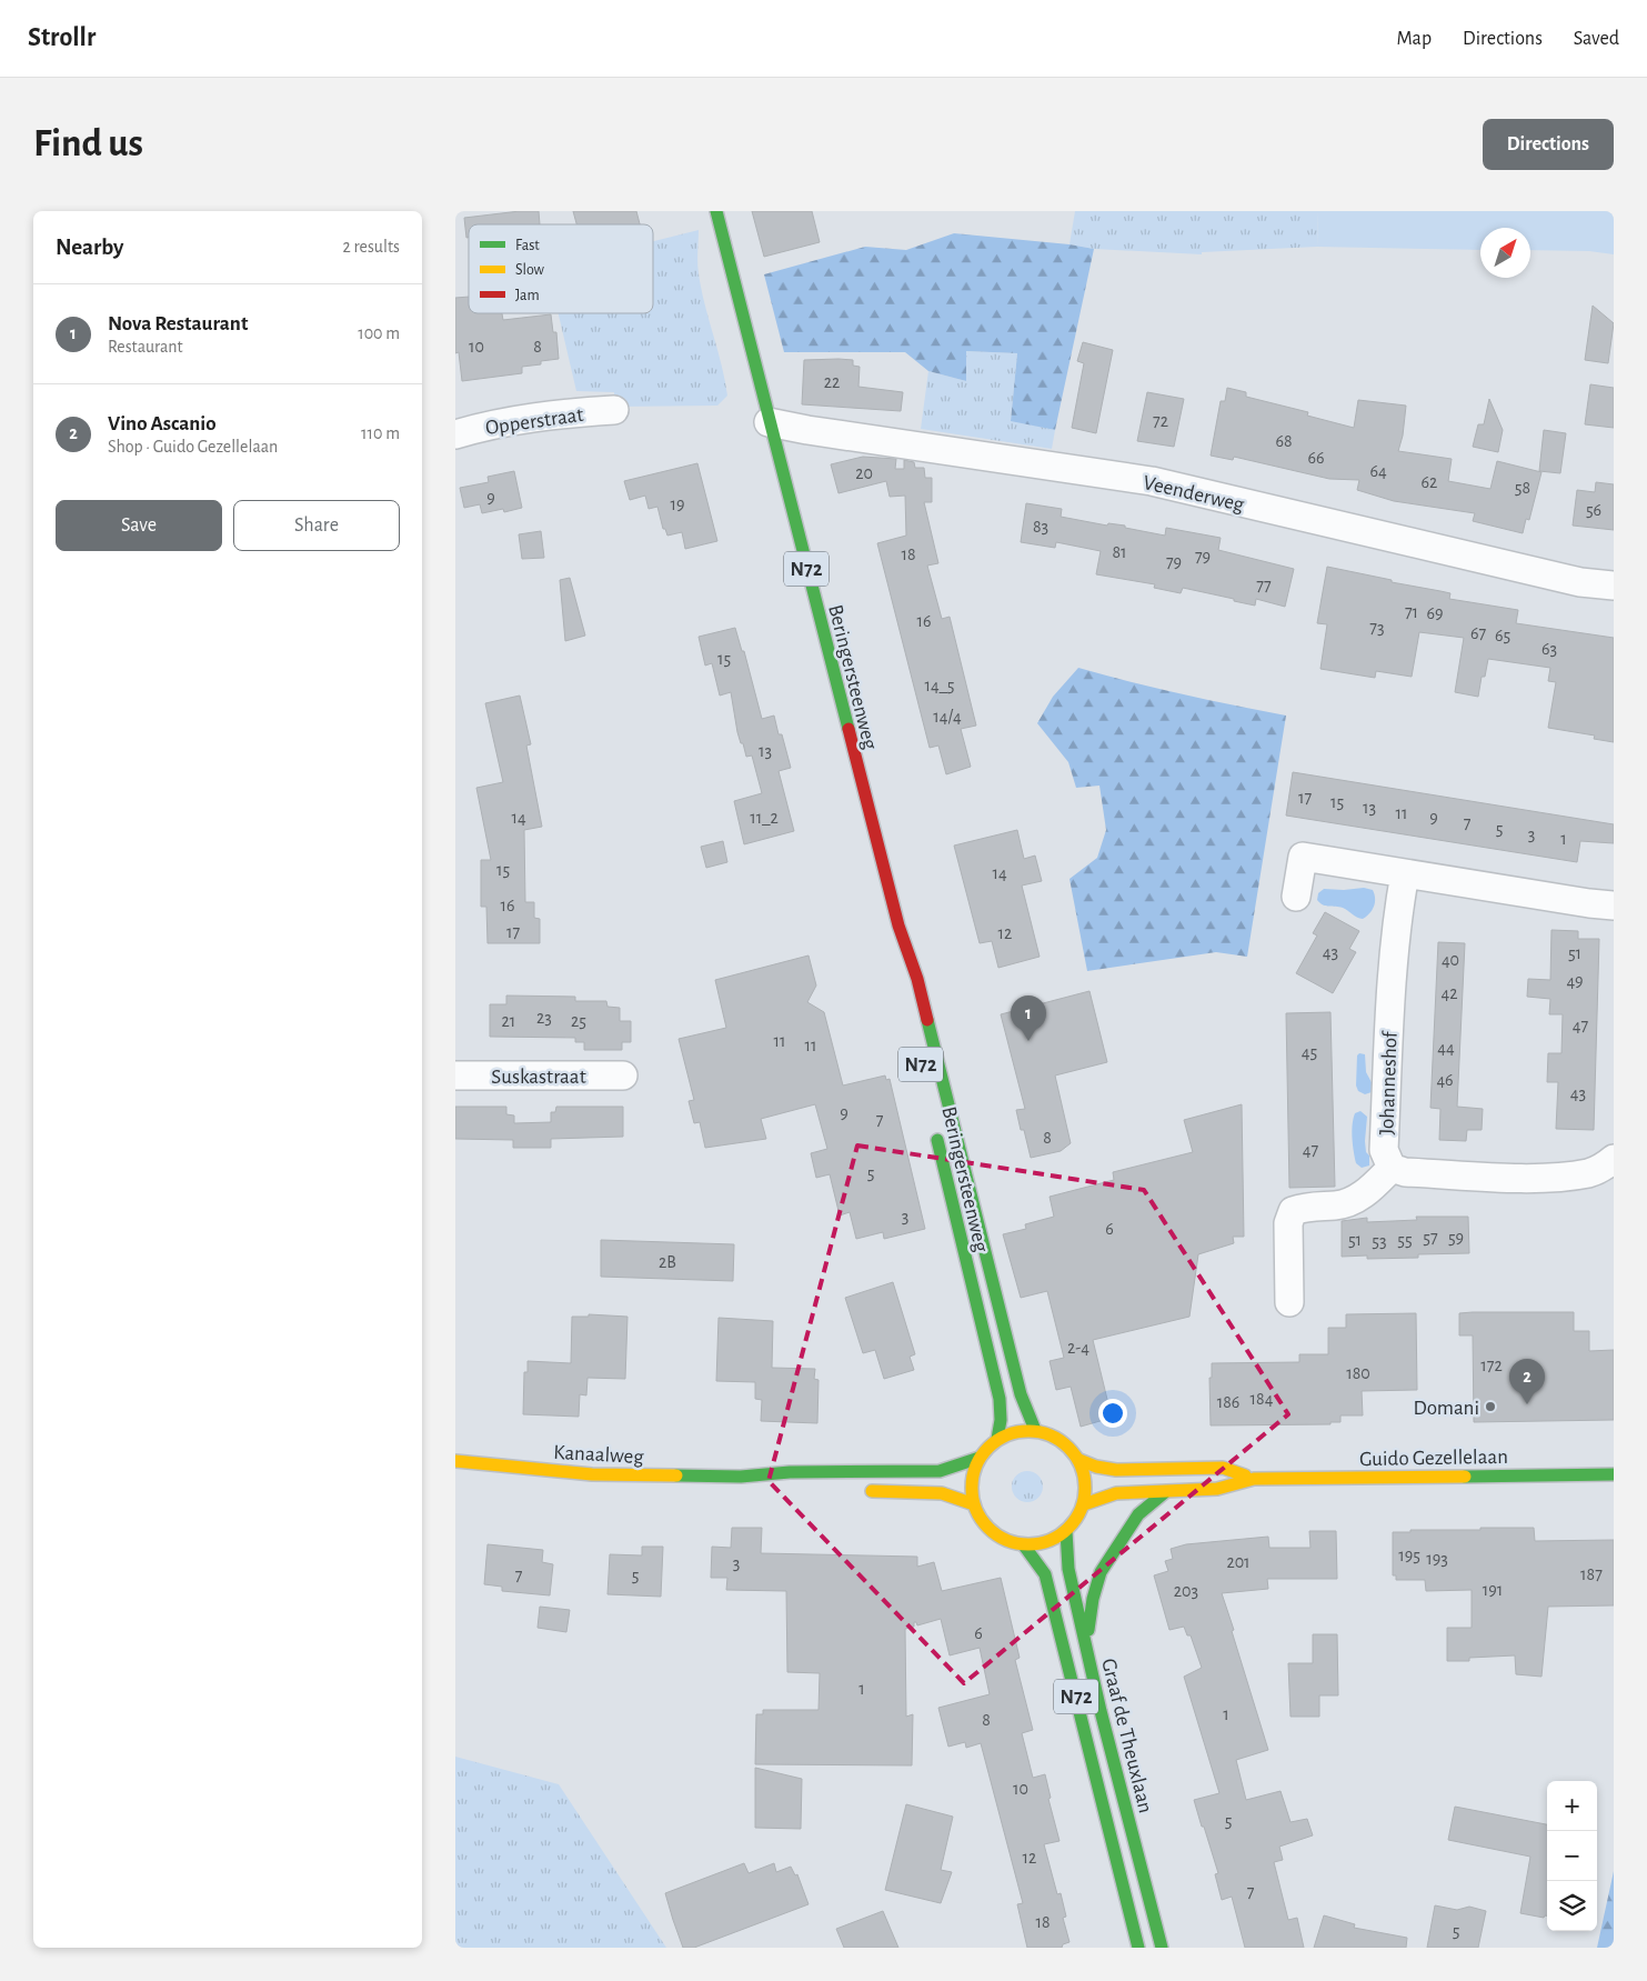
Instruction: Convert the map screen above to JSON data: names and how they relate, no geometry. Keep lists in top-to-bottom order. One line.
{"streets":{"main road":["N72","Beringersteenweg","Kanaalweg","Guido Gezellelaan","Graaf de Theuxlaan"],"street":["Opperstraat","Veenderweg","Suskastraat","Johanneshof"]},"crossings":[["Veenderweg","Beringersteenweg"],["Beringersteenweg","Kanaalweg"],["Beringersteenweg","Guido Gezellelaan"],["Beringersteenweg","Graaf de Theuxlaan"],["Kanaalweg","Guido Gezellelaan"],["Kanaalweg","Graaf de Theuxlaan"],["Guido Gezellelaan","Graaf de Theuxlaan"]],"places":["Domani"],"house_numbers":["10","8","22","72","68","66","64","20","62","58","9","19","56","83","81","18","79","79","77","71","69","16","73","67","65","63","15","14_5","14/4","13","17","15","13","11","14","11_2","9","7","5","3","1","15","14","16","17","12","43","51","40","49","42","23","21","25","47","11","11","44","45","46","43","9","7","8","47","5","3","6","57","59","51","55","53","2B","2-4","172","180","184","186","195","193","201","3","187","7","5","191","203","6","1","1","8","10","5","12","7","18","5"],"legend":["Fast","Slow","Jam"],"north":"top right","page":{"header":"Strollr","nav":["Map","Directions","Saved"],"buttons":["Directions",["Save","Share"]],"title":"Find us","heading":["Nearby","2 results"],"list":[{"mark":"1","name":"Nova Restaurant","note":"Restaurant","value":"100 m"},{"mark":"2","name":"Vino Ascanio","note":"Shop · Guido Gezellelaan","value":"110 m"}],"pins":["1","2"],"map_buttons":["+","−"]}}
